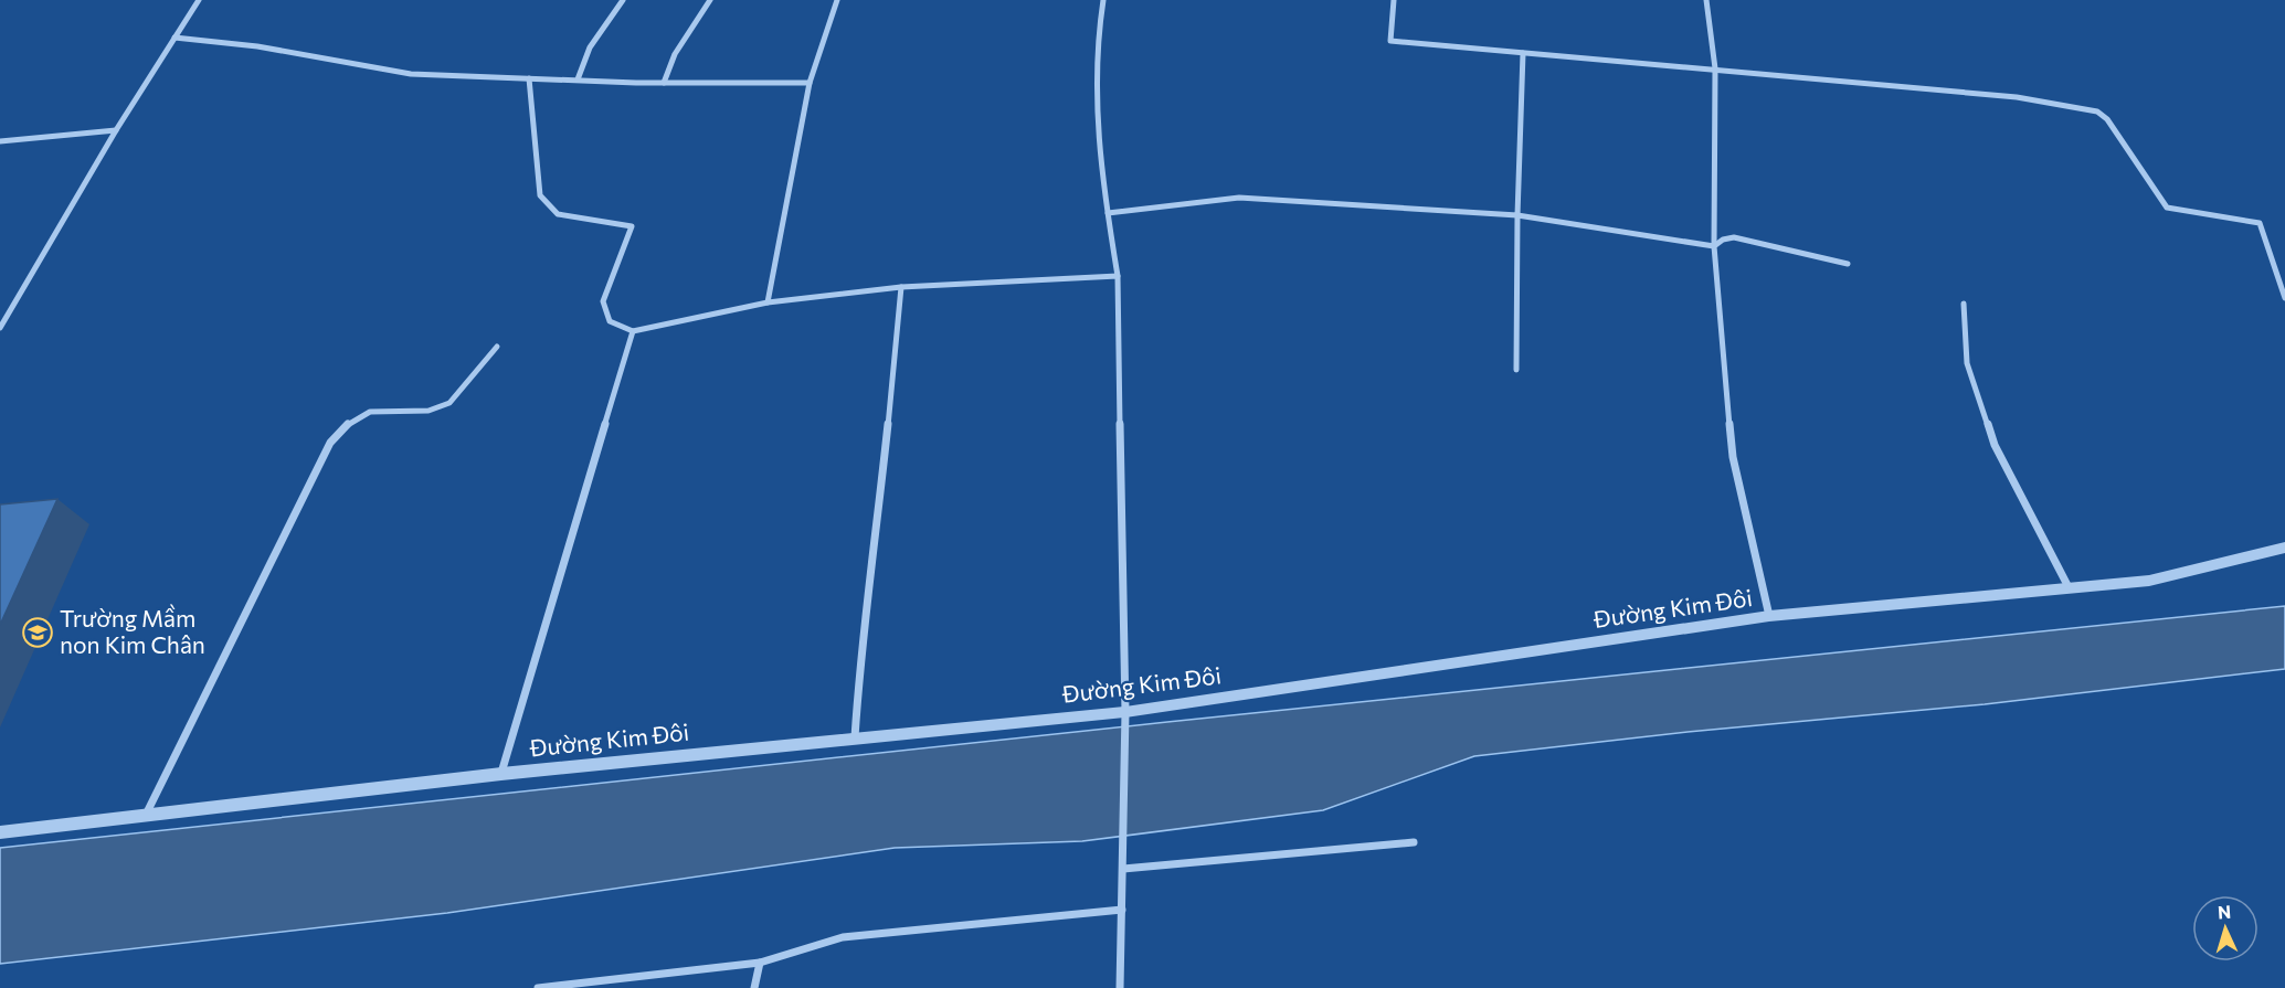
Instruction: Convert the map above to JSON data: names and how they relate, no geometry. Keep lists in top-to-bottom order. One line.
{"streets":{"street":["Đường Kim Đôi"]},"places":{"school or university":["Trường Mầm non Kim Chân"]},"north":"top"}
